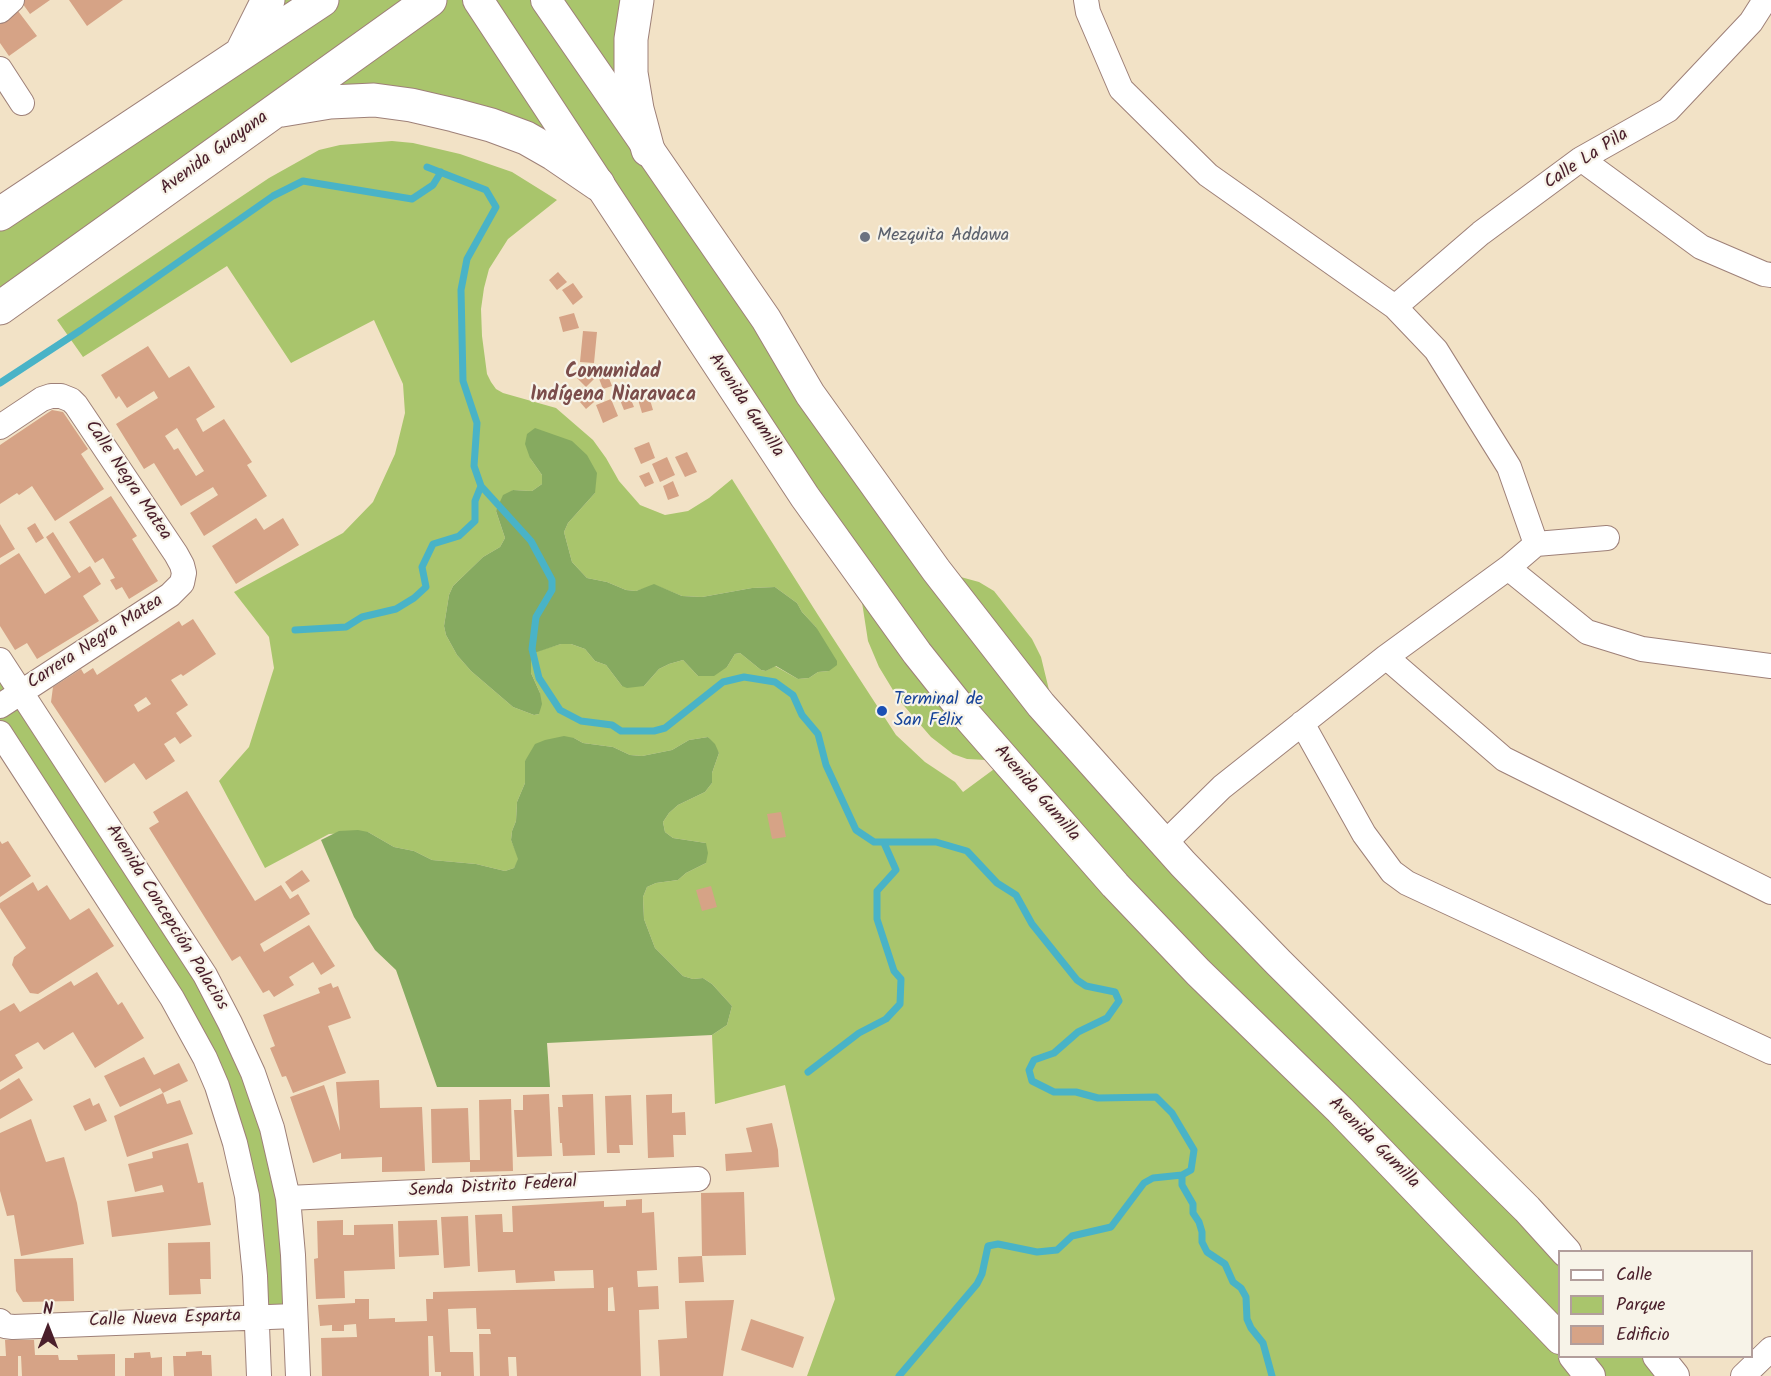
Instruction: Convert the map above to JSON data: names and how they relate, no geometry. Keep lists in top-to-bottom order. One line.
{"streets":{"highway":["Avenida Guayana"],"main road":["Avenida Gumilla"],"street":["Calle La Pila","Calle Negra Matea","Carrera Negra Matea","Avenida Concepción Palacios","Senda Distrito Federal","Calle Nueva Esparta"]},"crossings":[["Calle Negra Matea","Carrera Negra Matea"],["Carrera Negra Matea","Avenida Concepción Palacios"],["Avenida Concepción Palacios","Senda Distrito Federal"],["Avenida Concepción Palacios","Calle Nueva Esparta"]],"districts":["Comunidad Indígena Niaravaca"],"places":["Mezquita Addawa","Terminal de San Félix"],"legend":["Calle","Parque","Edificio"],"north":"top"}
